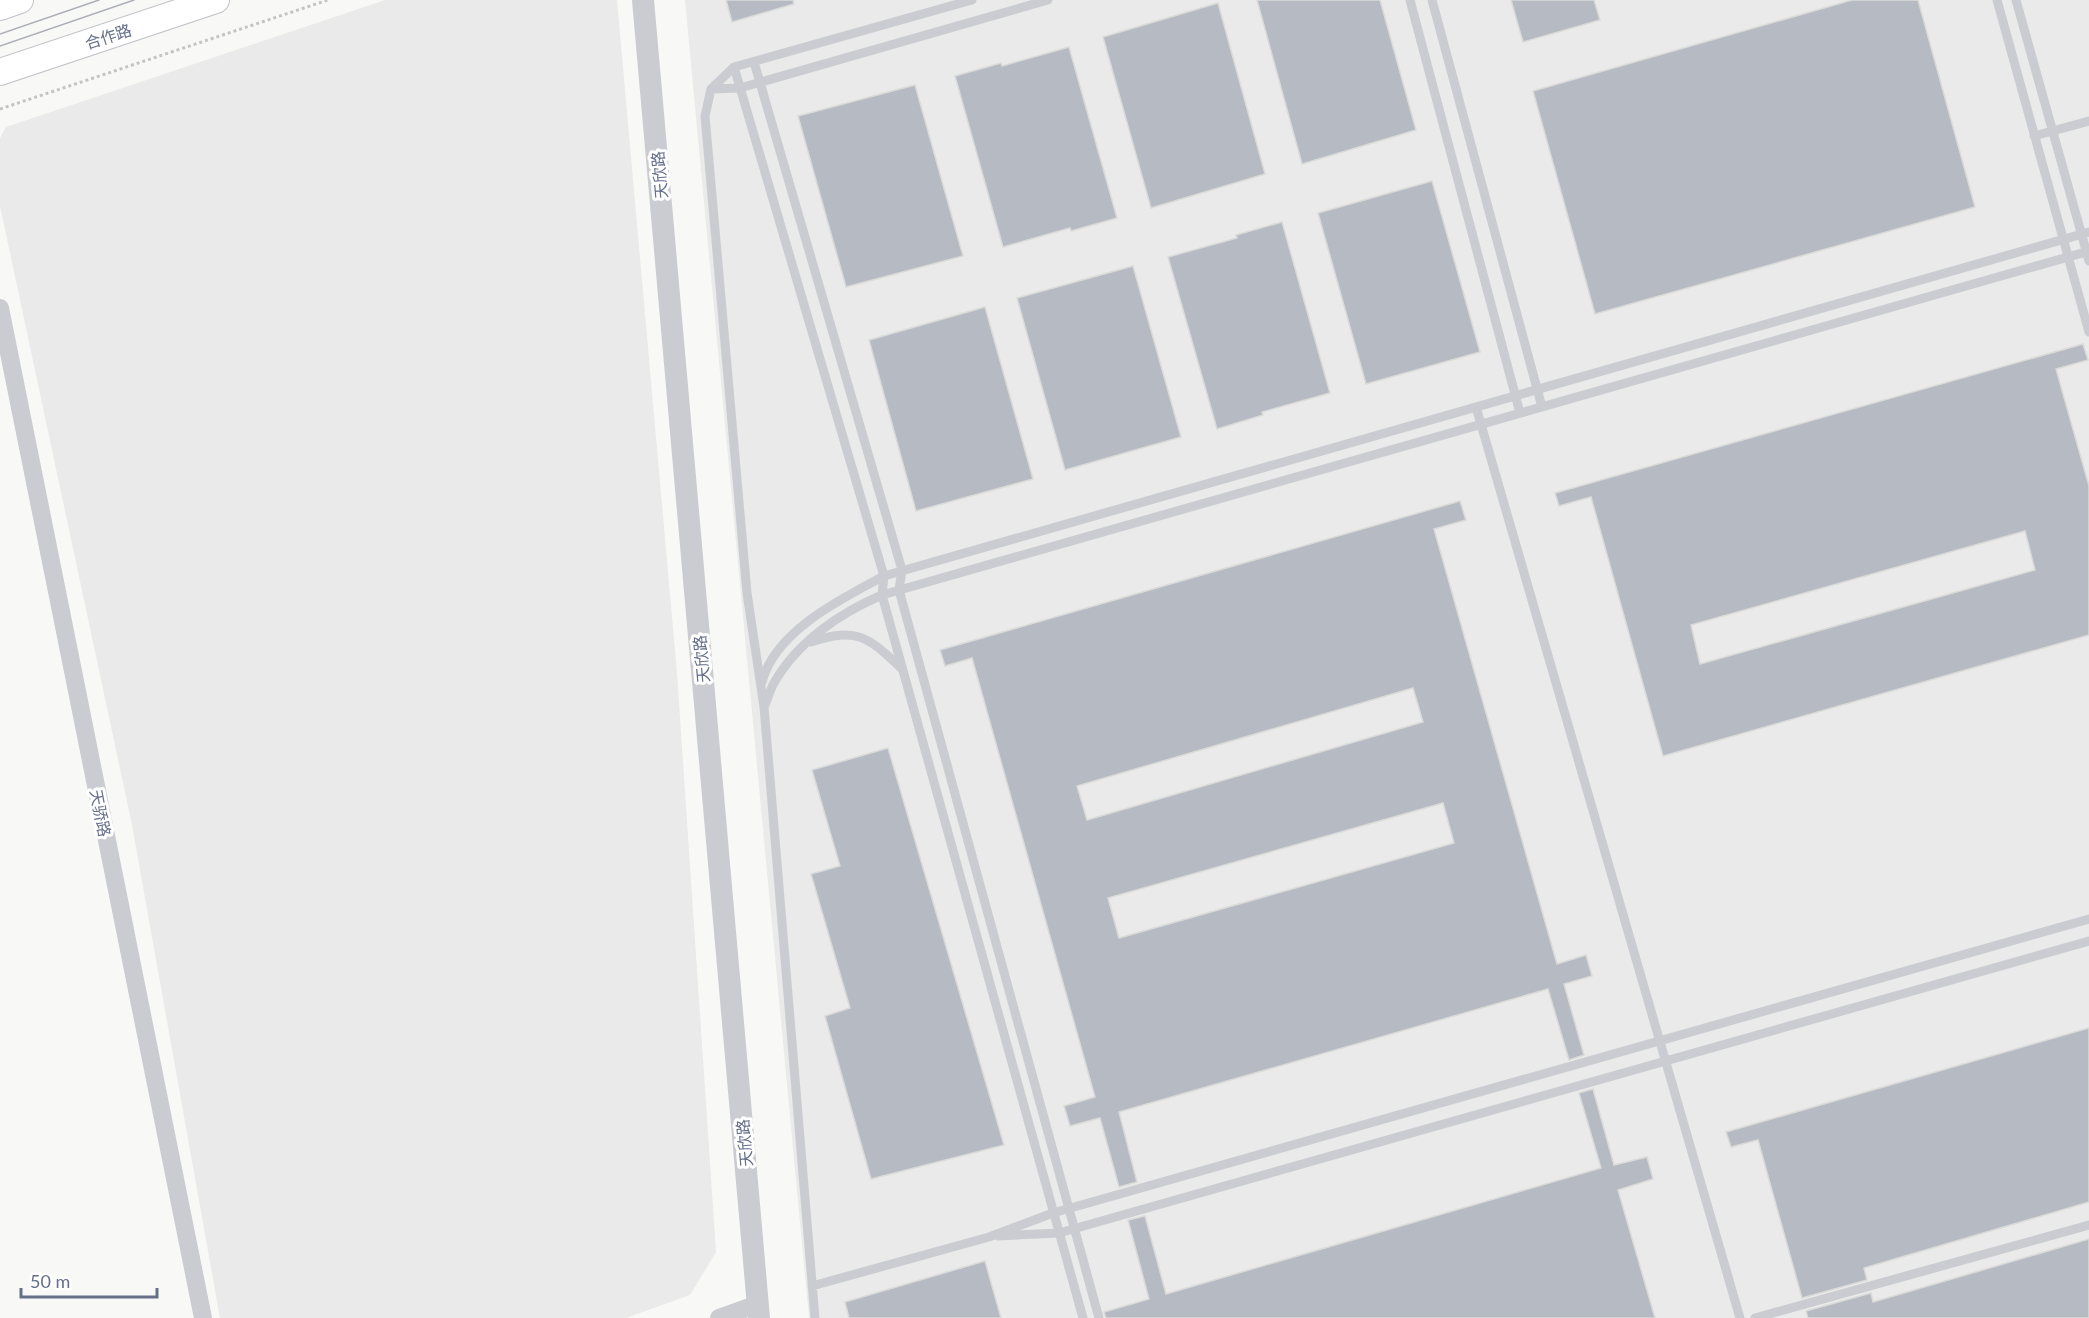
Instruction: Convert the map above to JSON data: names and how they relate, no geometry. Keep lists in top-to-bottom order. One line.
{"streets":{"main road":["合作路"],"street":["天欣路","天骄路"]},"scale_bar":"50 m"}
